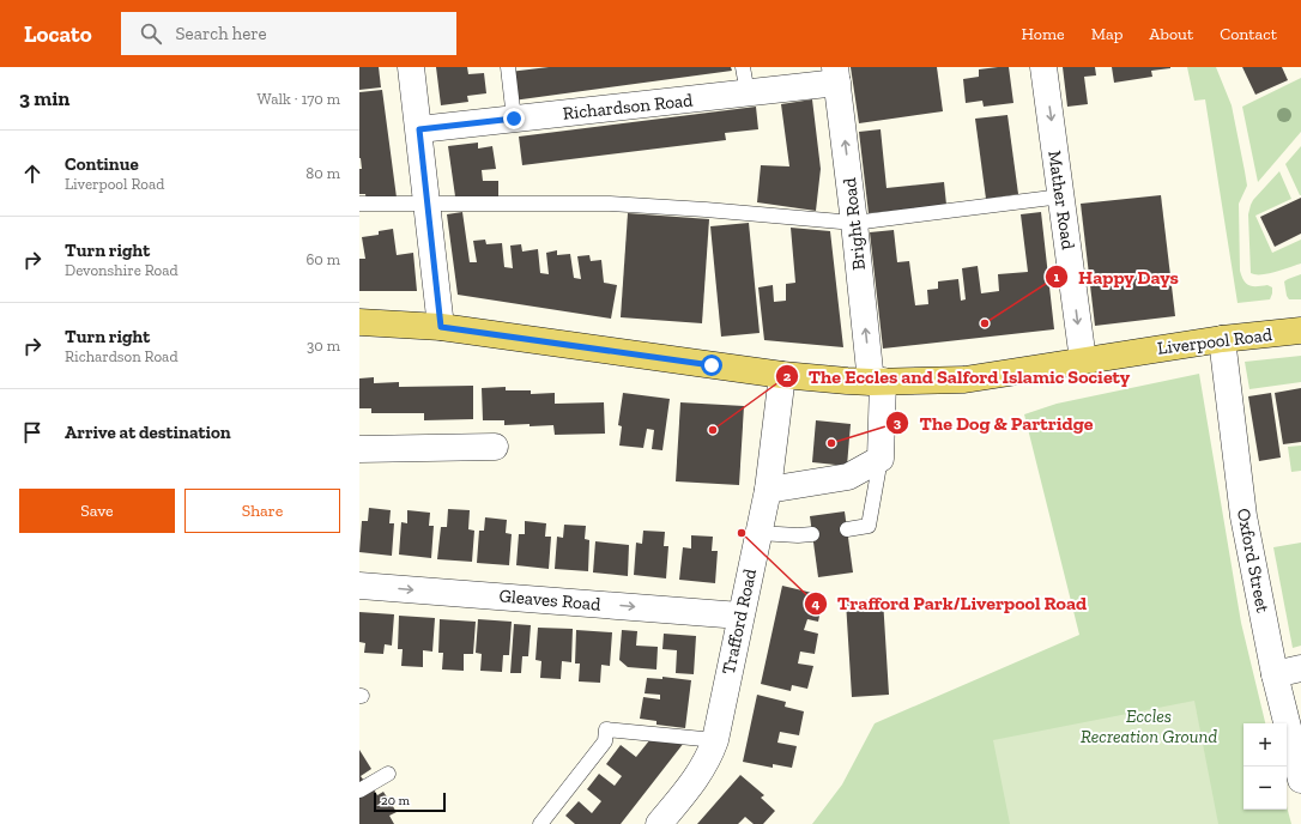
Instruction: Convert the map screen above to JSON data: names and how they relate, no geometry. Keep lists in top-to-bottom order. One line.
{"streets":{"main road":["Liverpool Road"],"street":["Richardson Road","Mather Road","Bright Road","Oxford Street","Gleaves Road","Trafford Road"]},"crossings":[["Richardson Road","Bright Road"],["Mather Road","Liverpool Road"],["Bright Road","Liverpool Road"],["Liverpool Road","Oxford Street"],["Liverpool Road","Trafford Road"],["Gleaves Road","Trafford Road"]],"one_way":["Mather Road","Bright Road"],"parks":["Eccles Recreation Ground"],"places":["Happy Days","The Eccles and Salford Islamic Society","The Dog & Partridge","Trafford Park/Liverpool Road"],"scale_bar":"20 m","page":{"header":"Locato","search":"Search here","nav":["Home","Map","About","Contact"],"heading":["3 min","Walk · 170 m"],"list":[["Continue","Liverpool Road","80 m"],["Turn right","Devonshire Road","60 m"],["Turn right","Richardson Road","30 m"],"Arrive at destination"],"buttons":["Save","Share"],"map_buttons":["+","−"],"scale":"20 m"}}
